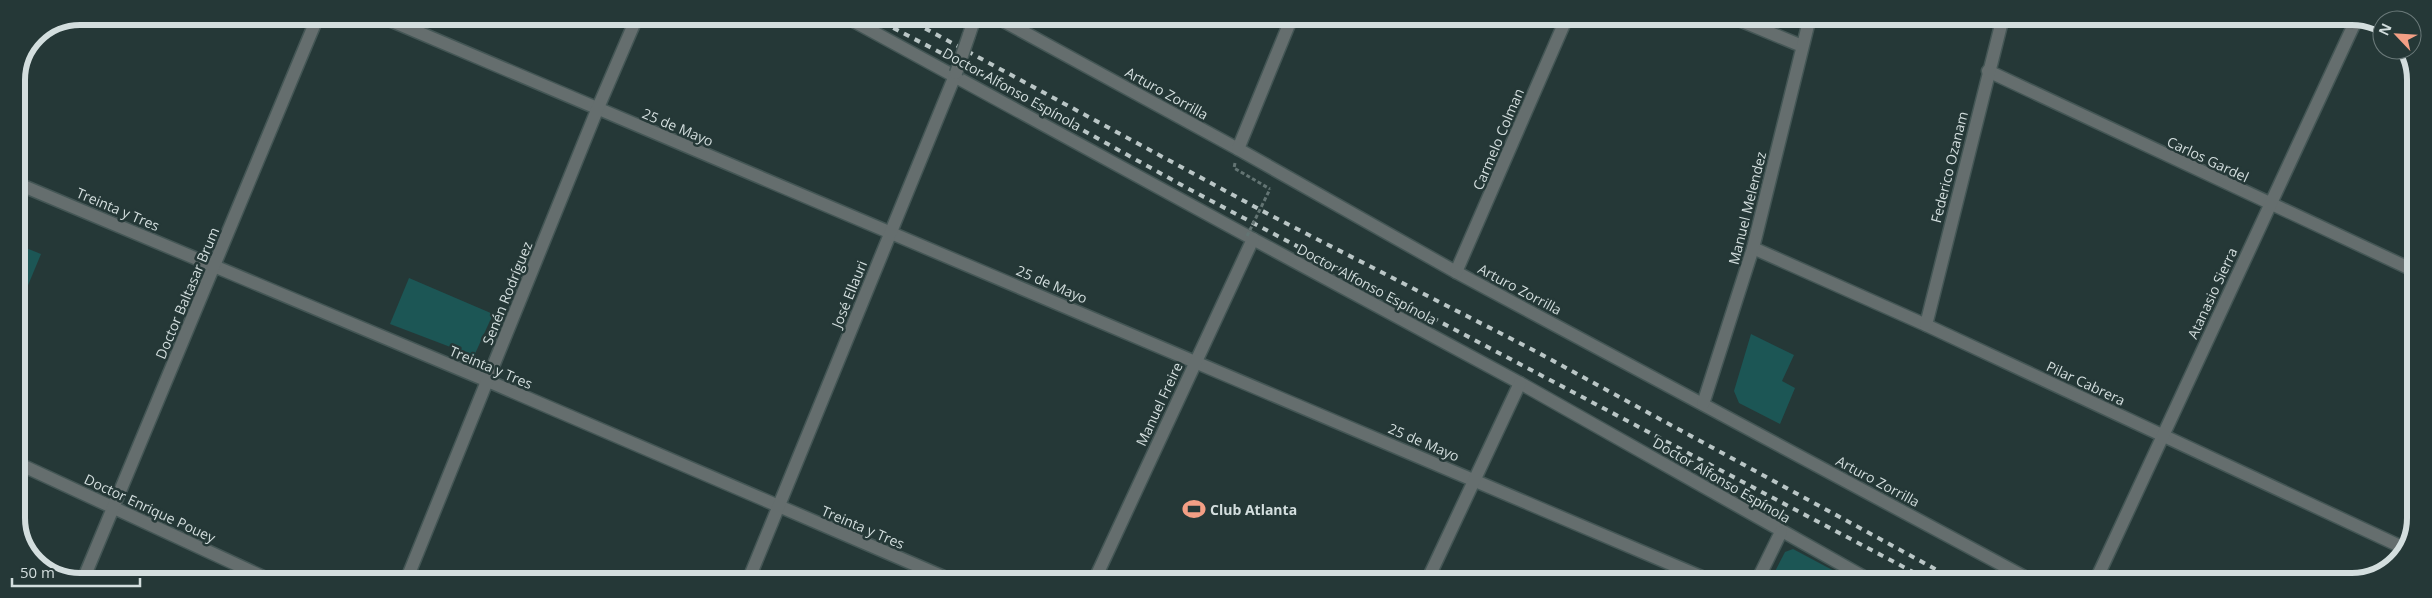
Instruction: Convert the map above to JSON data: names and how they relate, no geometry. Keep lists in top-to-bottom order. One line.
{"streets":{"street":["Doctor Alfonso Espínola","Arturo Zorrilla","25 de Mayo","Carmelo Colman","Carlos Gardel","Federico Ozanam","Manuel Melendez","Treinta y Tres","Doctor Baltasar Brum","Senén Rodríguez","Atanasio Sierra","José Ellauri","Pilar Cabrera","Manuel Freire","Doctor Enrique Pouey"]},"crossings":[["Doctor Alfonso Espínola","José Ellauri"],["Doctor Alfonso Espínola","Manuel Freire"],["Arturo Zorrilla","Carmelo Colman"],["Arturo Zorrilla","Manuel Melendez"],["25 de Mayo","Senén Rodríguez"],["25 de Mayo","José Ellauri"],["25 de Mayo","Manuel Freire"],["Carlos Gardel","Federico Ozanam"],["Carlos Gardel","Atanasio Sierra"],["Federico Ozanam","Pilar Cabrera"],["Manuel Melendez","Pilar Cabrera"],["Treinta y Tres","Doctor Baltasar Brum"],["Treinta y Tres","Senén Rodríguez"],["Treinta y Tres","José Ellauri"],["Doctor Baltasar Brum","Doctor Enrique Pouey"],["Atanasio Sierra","Pilar Cabrera"]],"places":{"sports":["Club Atlanta"]},"scale_bar":"50 m","north":"top left"}
